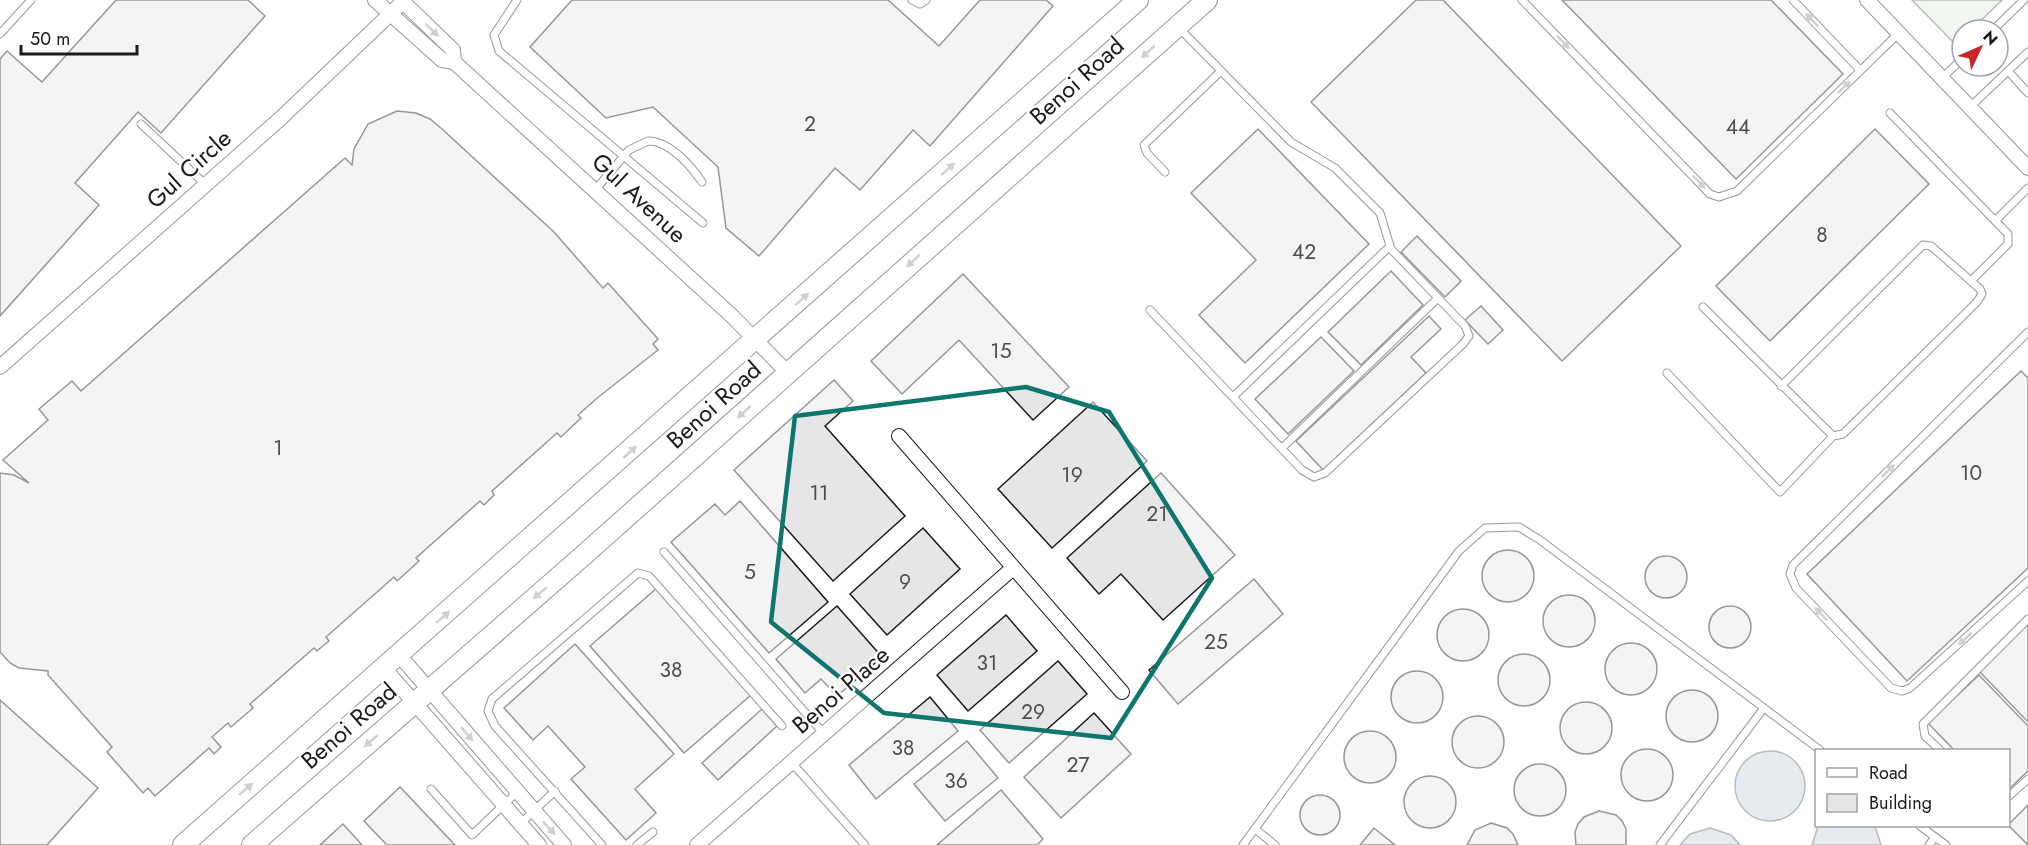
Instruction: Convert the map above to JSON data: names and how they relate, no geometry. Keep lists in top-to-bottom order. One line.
{"streets":{"main road":["Benoi Road"],"street":["Gul Circle","Gul Avenue","Benoi Place"]},"crossings":[["Benoi Road","Gul Avenue"],["Gul Circle","Gul Avenue"]],"house_numbers":["2","44","8","42","15","1","10","19","11","21","5","9","25","31","38","29","38","27","36"],"legend":["Road","Building"],"scale_bar":"50 m","north":"top right"}
